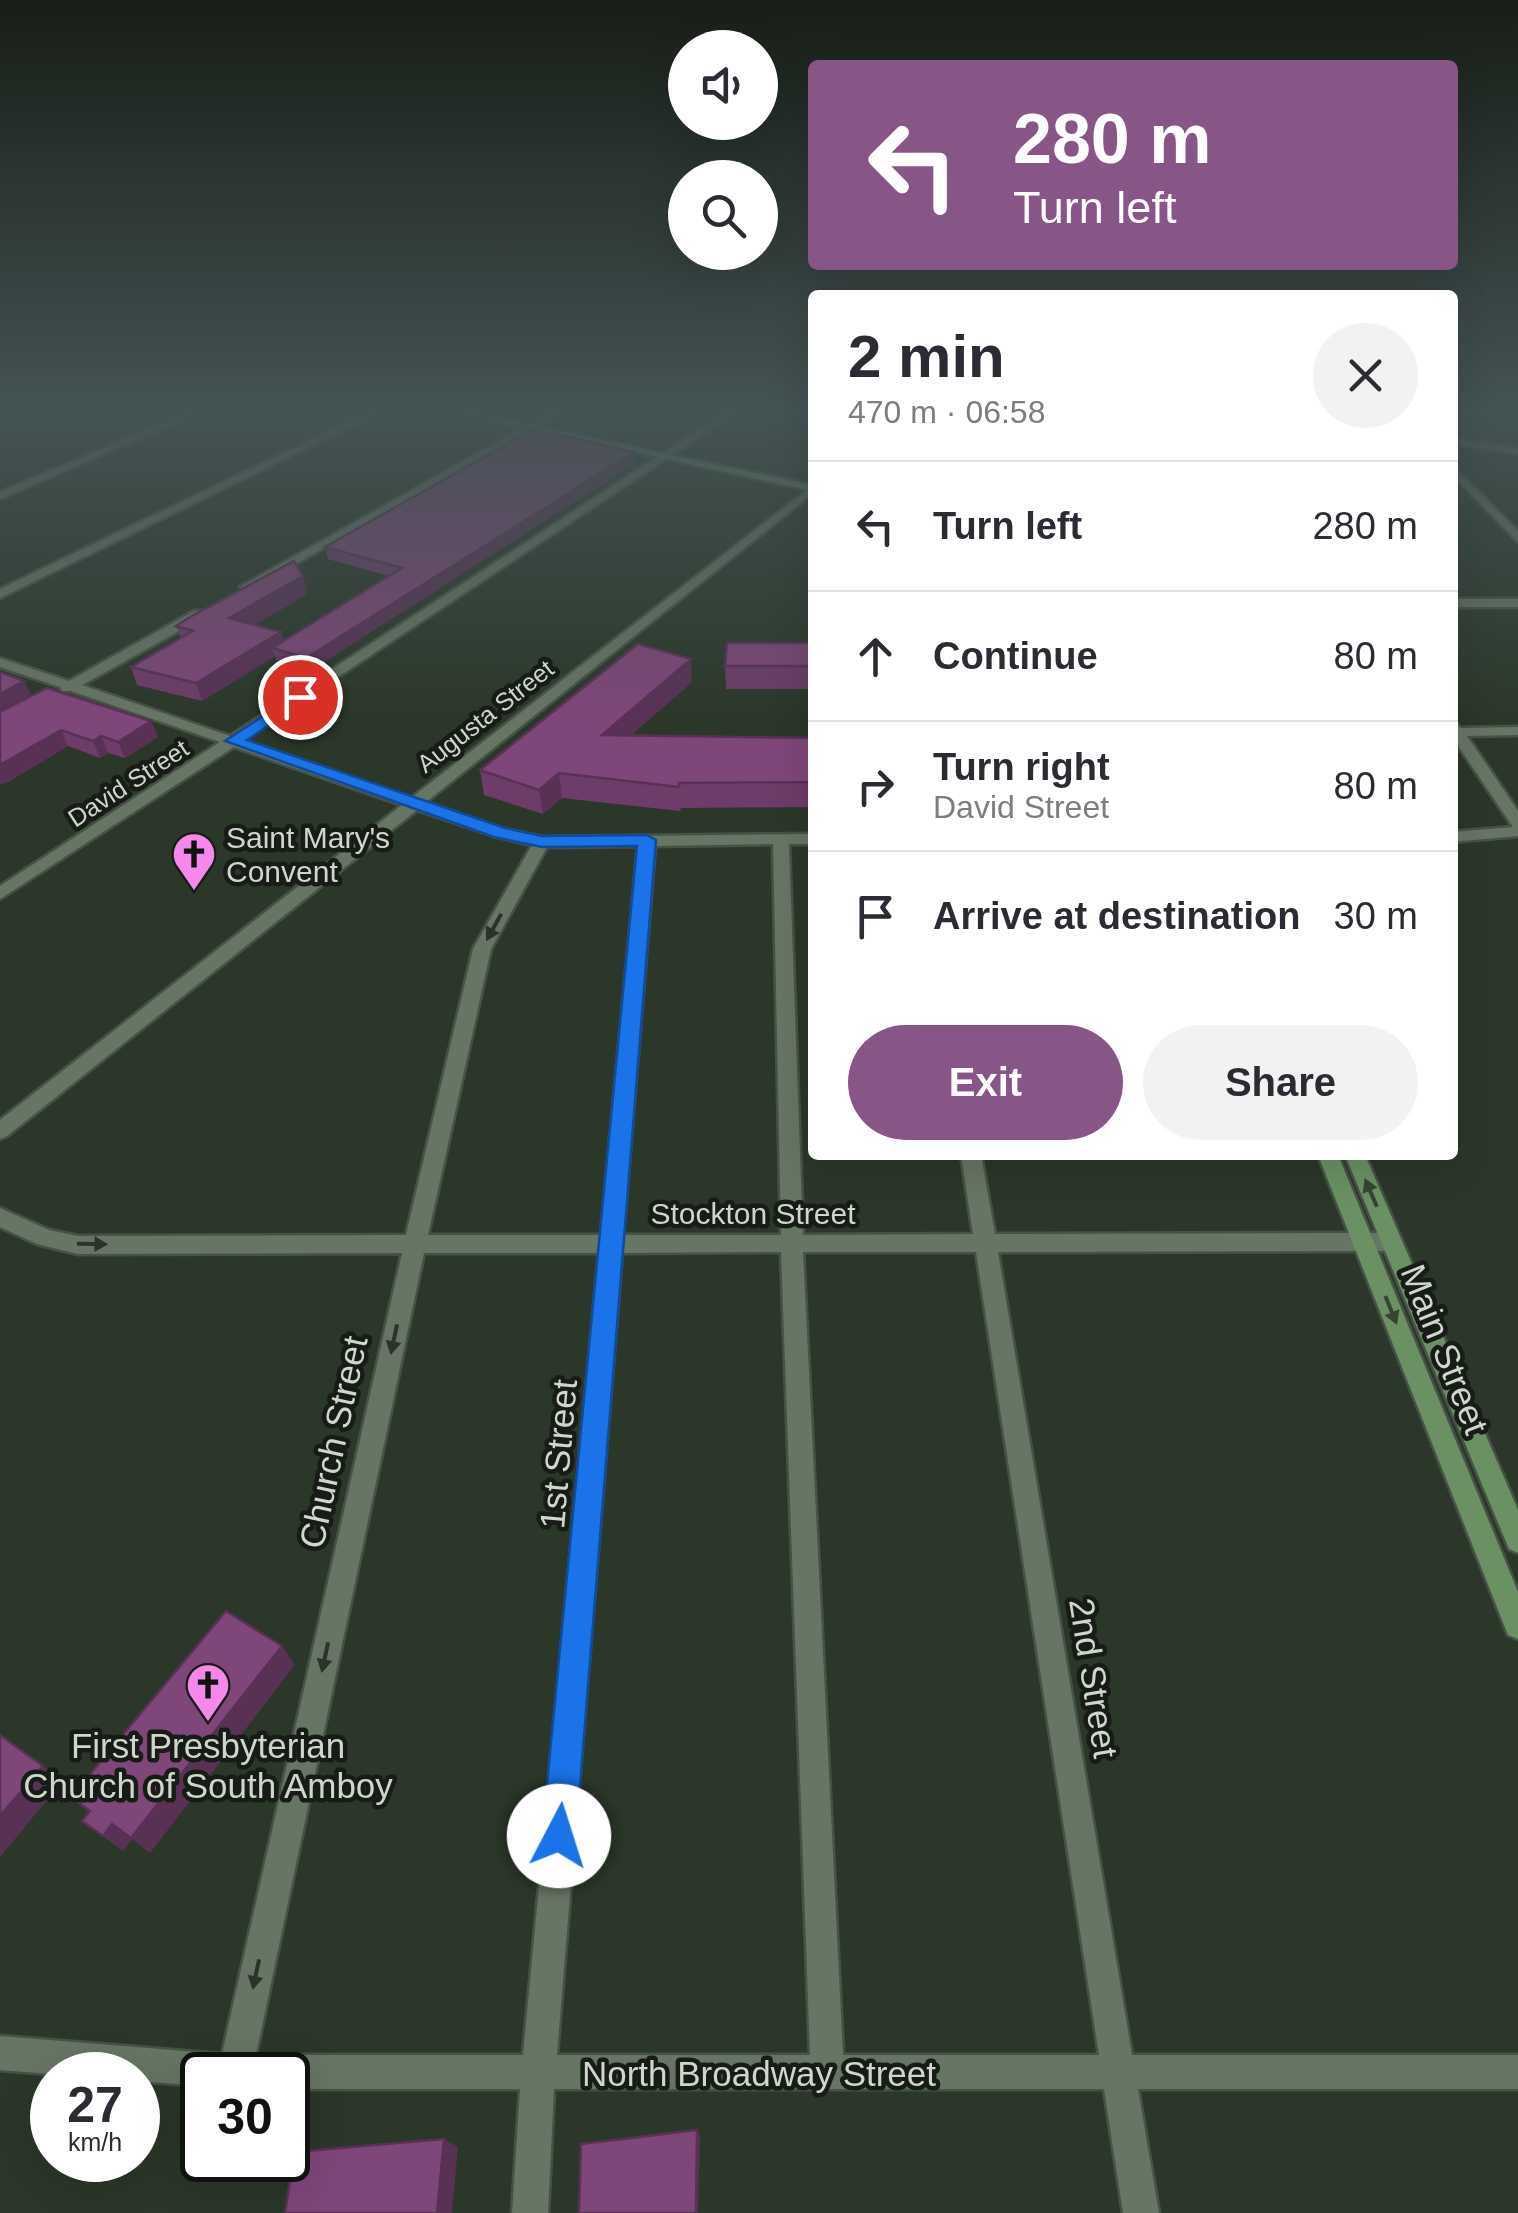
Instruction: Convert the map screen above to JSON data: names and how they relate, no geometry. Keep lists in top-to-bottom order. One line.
{"streets":{"main road":["Main Street"],"street":["Augusta Street","David Street","Stockton Street","Church Street","1st Street","2nd Street","North Broadway Street"]},"crossings":[["Stockton Street","Main Street"],["Stockton Street","Church Street"],["Stockton Street","1st Street"],["Stockton Street","2nd Street"],["1st Street","North Broadway Street"],["2nd Street","North Broadway Street"]],"one_way":["Church Street"],"places":{"church":["Saint Mary's Convent","First Presbyterian Church of South Amboy"]},"page":{"turn":["280 m","Turn left"],"heading":["2 min","470 m · 06:58"],"list":[{"name":"Turn left","value":"280 m"},{"name":"Continue","value":"80 m"},{"name":"Turn right","note":"David Street","value":"80 m"},{"name":"Arrive at destination","value":"30 m"}],"buttons":["Exit","Share"],"speed":"27 km/h","limit":"30"}}
